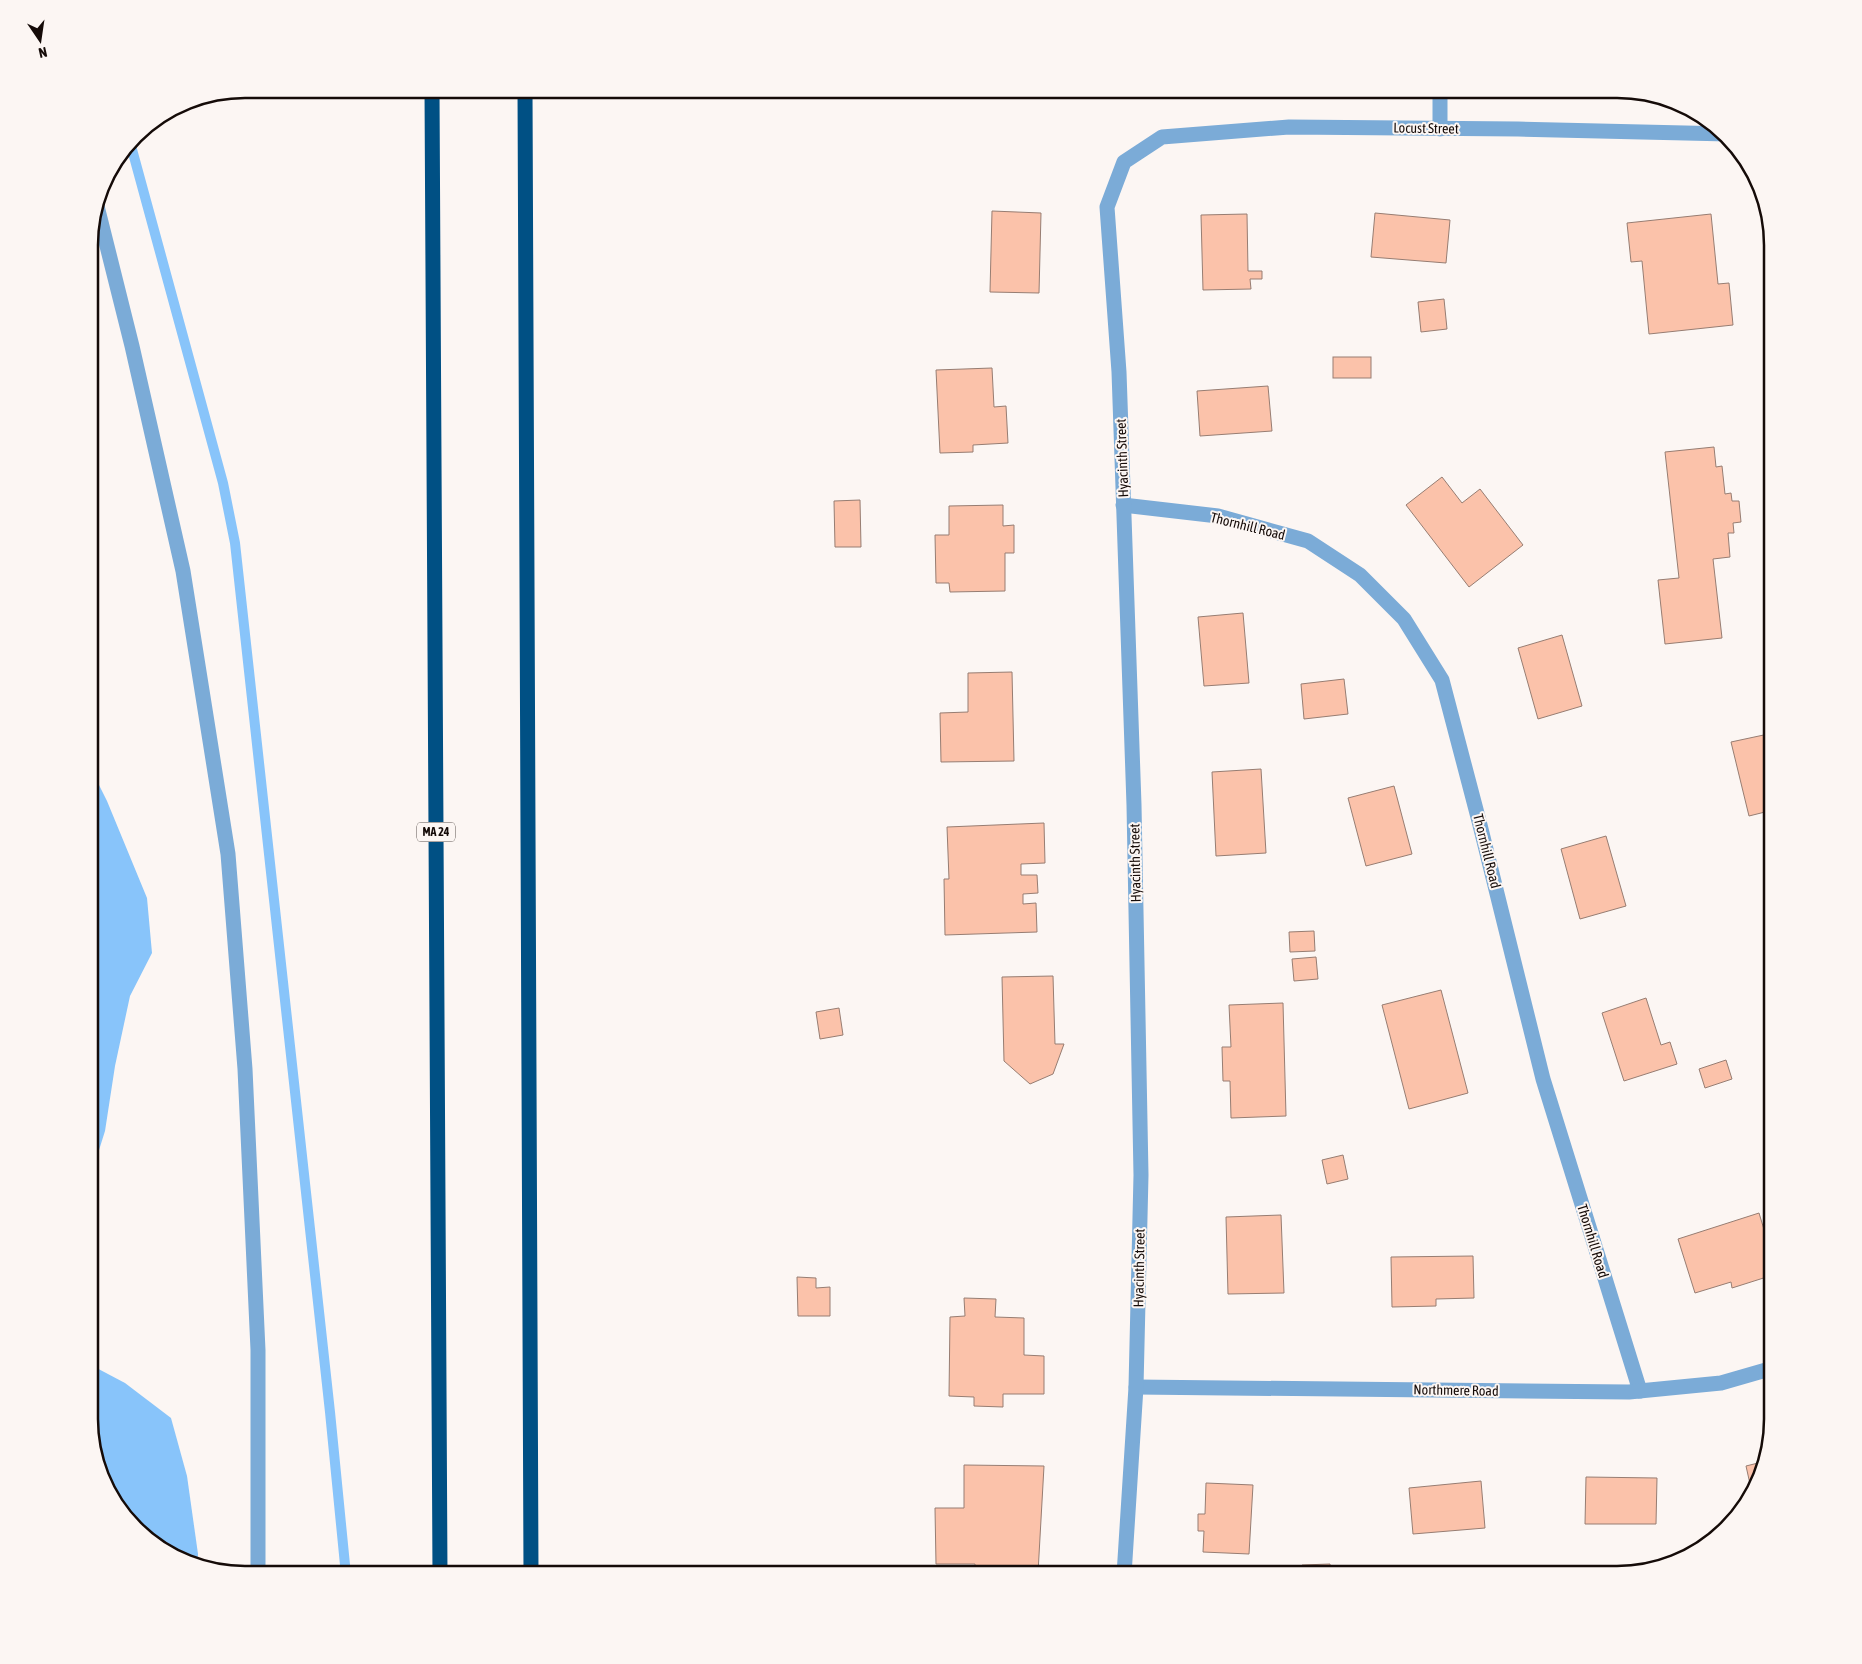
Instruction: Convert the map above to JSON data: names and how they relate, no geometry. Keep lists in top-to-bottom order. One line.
{"streets":{"highway":["MA 24"],"street":["Locust Street","Hyacinth Street","Thornhill Road","Northmere Road"]},"crossings":[["Locust Street","Hyacinth Street"],["Hyacinth Street","Thornhill Road"],["Hyacinth Street","Northmere Road"],["Thornhill Road","Northmere Road"]],"north":"bottom"}
